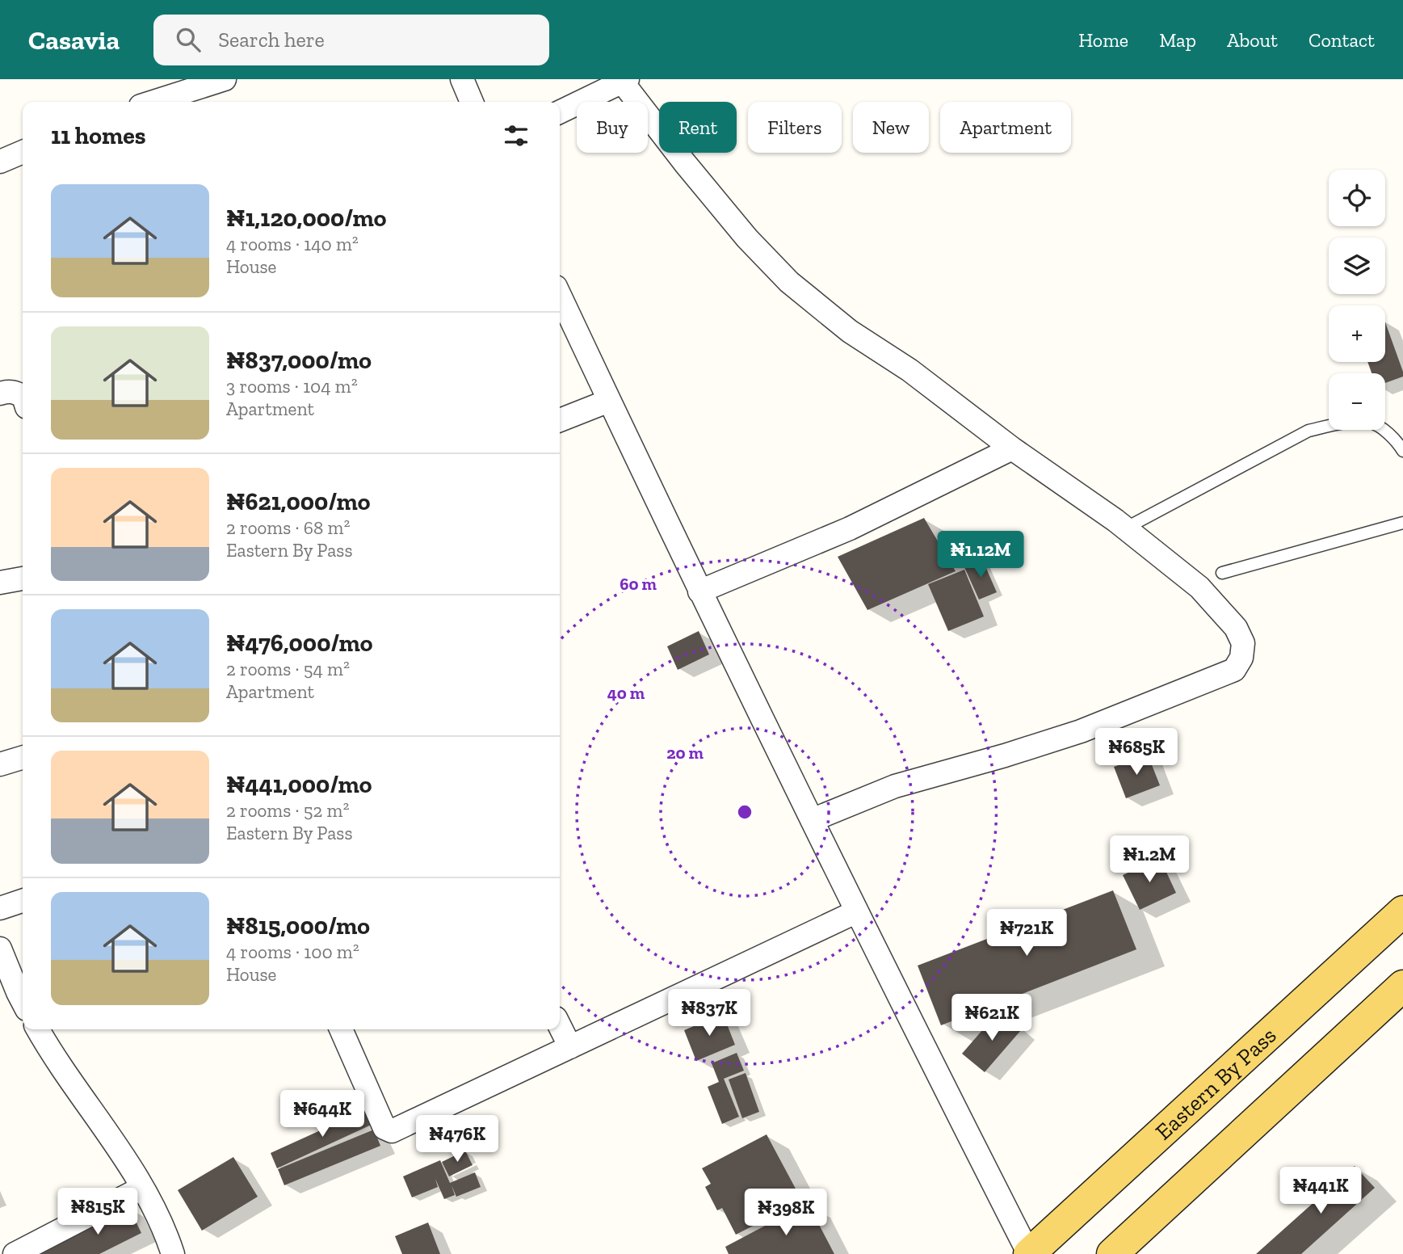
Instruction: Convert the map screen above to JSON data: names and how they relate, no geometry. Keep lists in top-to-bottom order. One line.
{"streets":{"main road":["Eastern By Pass"]},"page":{"header":"Casavia","search":"Search here","nav":["Home","Map","About","Contact"],"chip":["Buy","Rent","Filters","New","Apartment"],"heading":"11 homes","map_buttons":["+","−"],"list":[{"name":"₦1,120,000/mo","note":"4 rooms · 140 m² · House"},{"name":"₦837,000/mo","note":"3 rooms · 104 m² · Apartment"},{"name":"₦621,000/mo","note":"2 rooms · 68 m² · Eastern By Pass"},{"name":"₦476,000/mo","note":"2 rooms · 54 m² · Apartment"},{"name":"₦441,000/mo","note":"2 rooms · 52 m² · Eastern By Pass"},{"name":"₦815,000/mo","note":"4 rooms · 100 m² · House"}],"price":["₦1.12M","₦685K","₦1.2M","₦721K","₦837K","₦621K","₦644K","₦476K","₦441K","₦815K","₦398K"]},"rings":["60 m","40 m","20 m"]}
